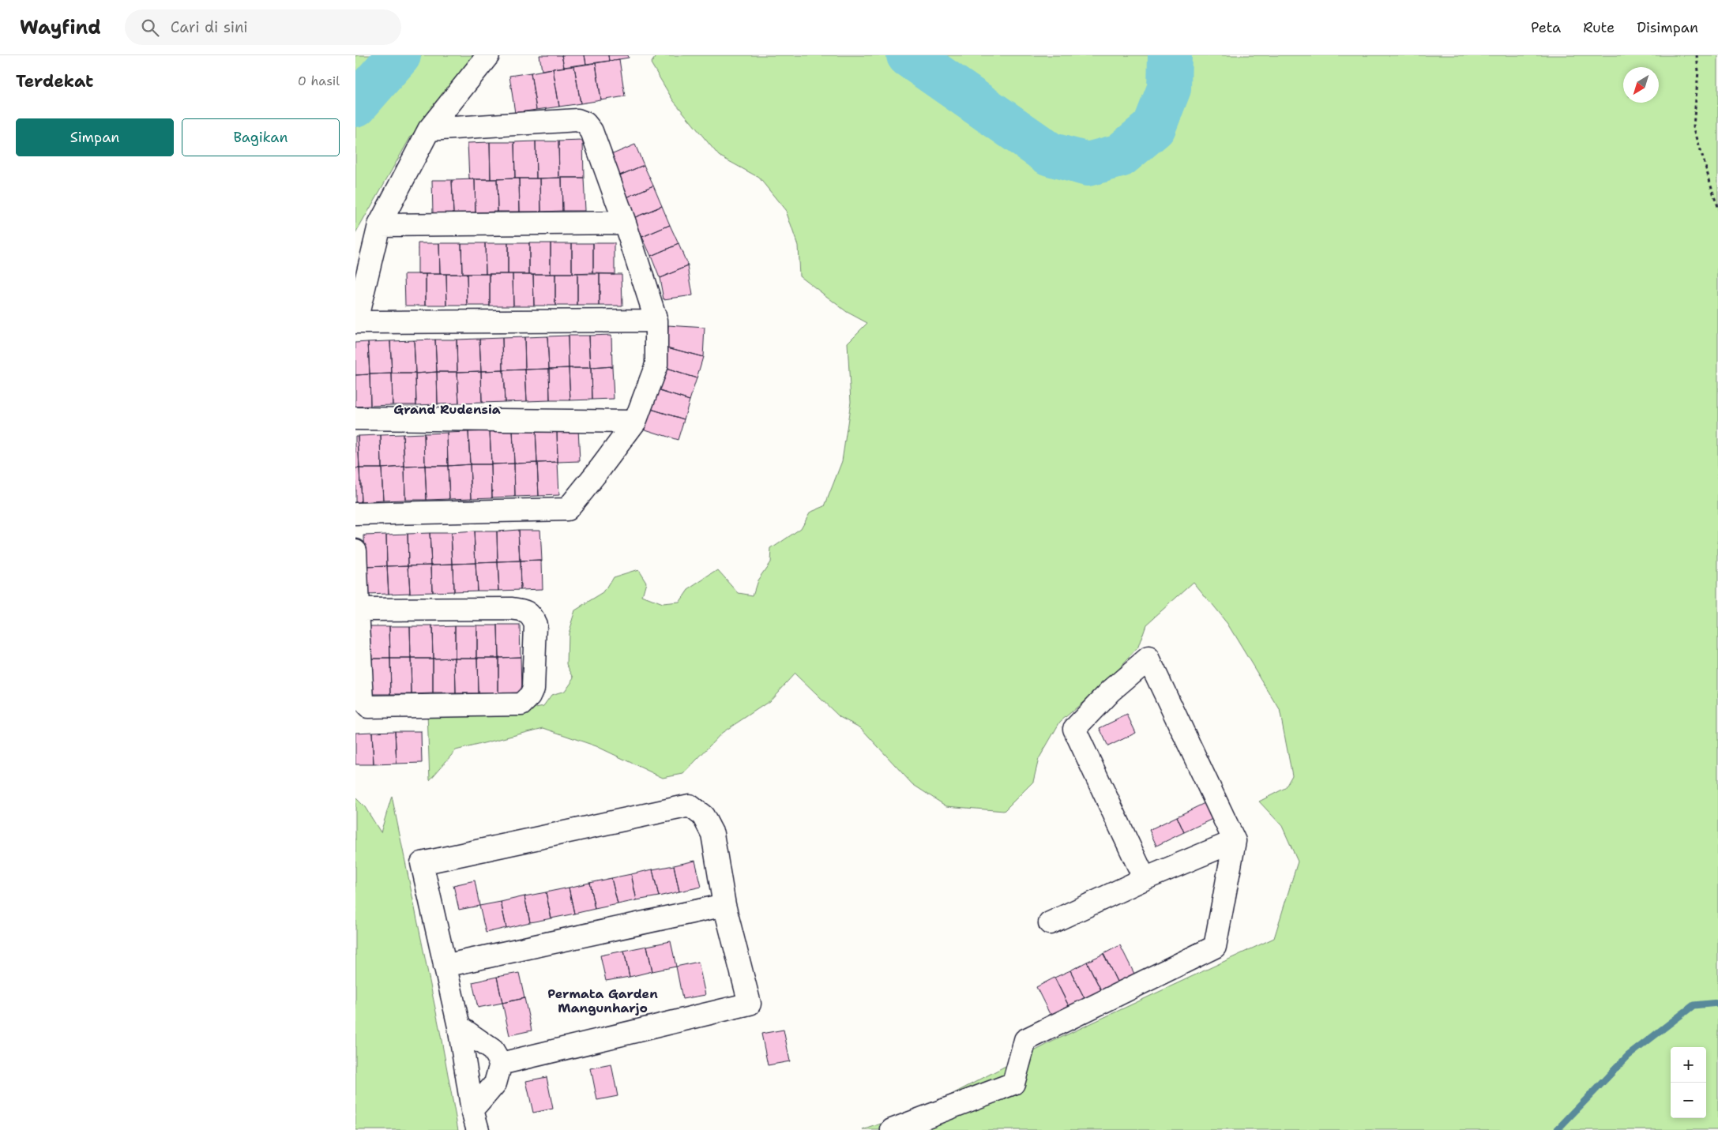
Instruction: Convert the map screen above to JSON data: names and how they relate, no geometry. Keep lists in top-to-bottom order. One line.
{"districts":["Grand Rudensia","Permata Garden Mangunharjo"],"north":"bottom left","page":{"header":"Wayfind","search":"Cari di sini","nav":["Peta","Rute","Disimpan"],"heading":["Terdekat","0 hasil"],"buttons":["Simpan","Bagikan"],"map_buttons":["+","−"]}}
